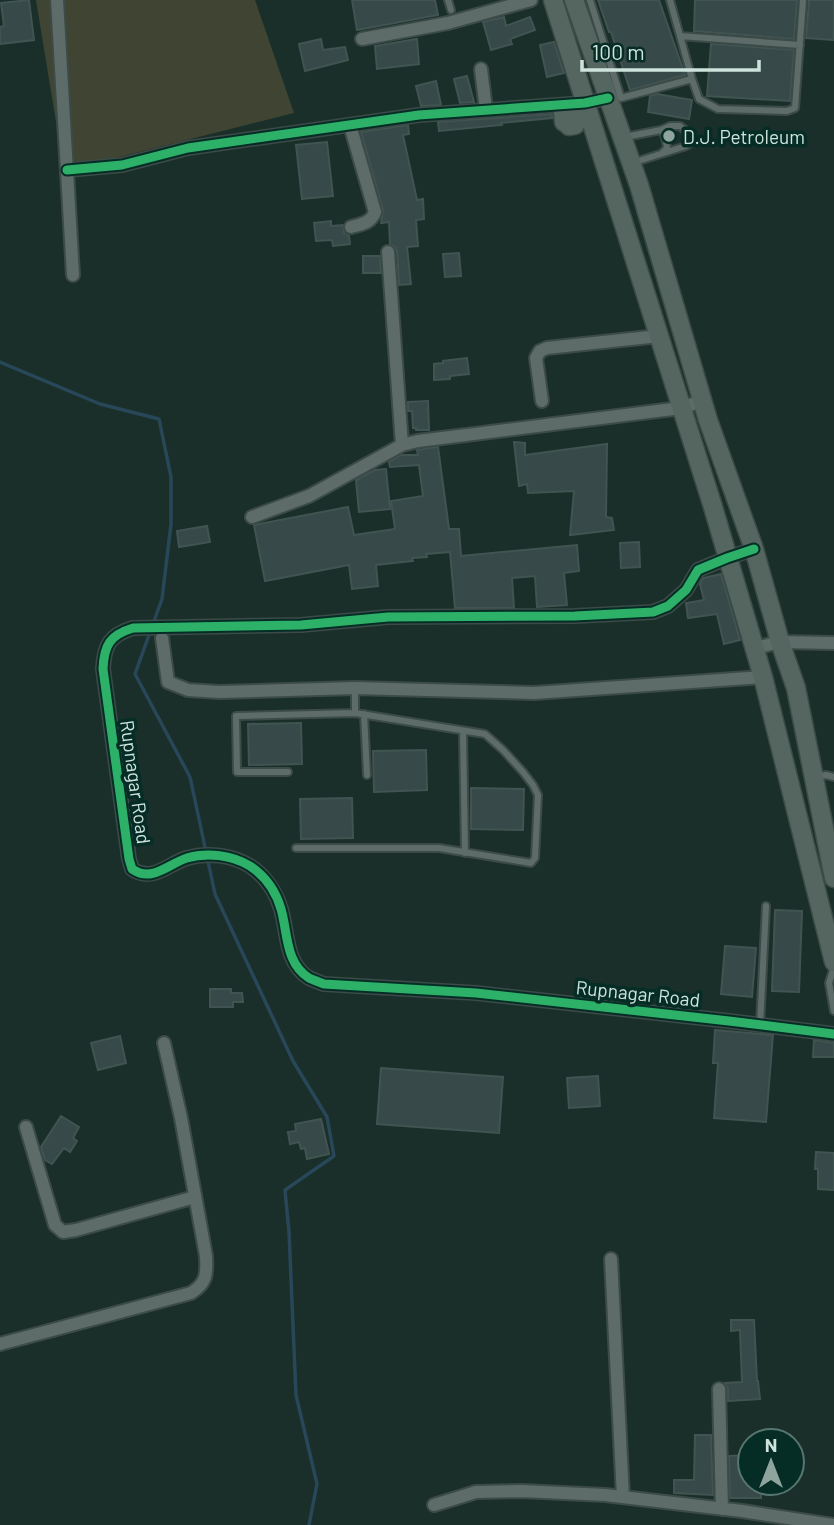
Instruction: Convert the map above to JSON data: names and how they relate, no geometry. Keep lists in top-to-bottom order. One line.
{"streets":{"street":["Rupnagar Road"]},"places":["D.J. Petroleum"],"scale_bar":"100 m","north":"top"}
